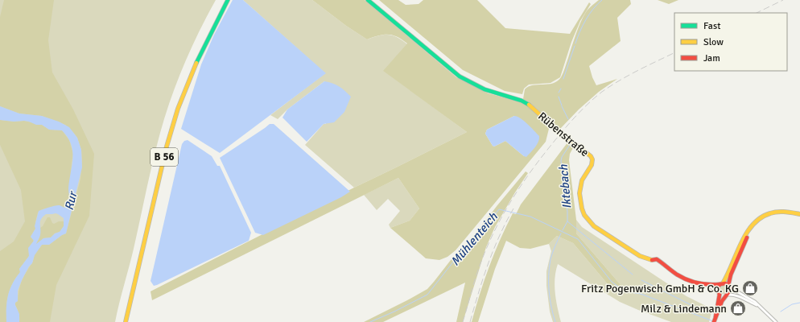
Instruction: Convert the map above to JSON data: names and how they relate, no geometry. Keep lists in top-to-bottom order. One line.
{"streets":{"main road":["Rübenstraße","B 56"]},"water":["Iktebach","Rur","Mühlenteich"],"places":{"shop":["Fritz Pogenwisch GmbH & Co. KG","Milz & Lindemann"]},"legend":["Fast","Slow","Jam"]}
